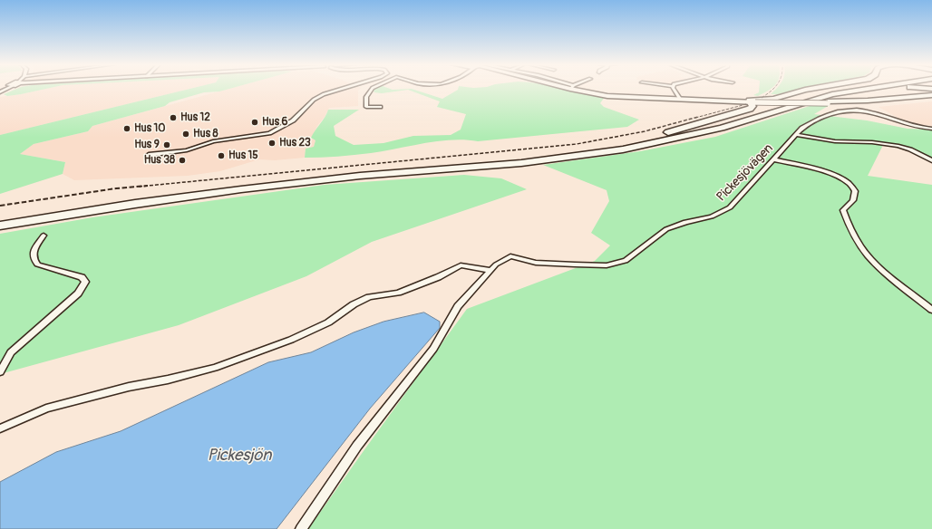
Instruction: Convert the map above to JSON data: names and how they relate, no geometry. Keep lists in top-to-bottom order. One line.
{"streets":{"street":["Pickesjövägen"]},"water":["Pickesjön"],"places":["Hus 12","Hus 6","Hus 10","Hus 8","Hus 23","Hus 9","Hus 15","Hus 38"]}
